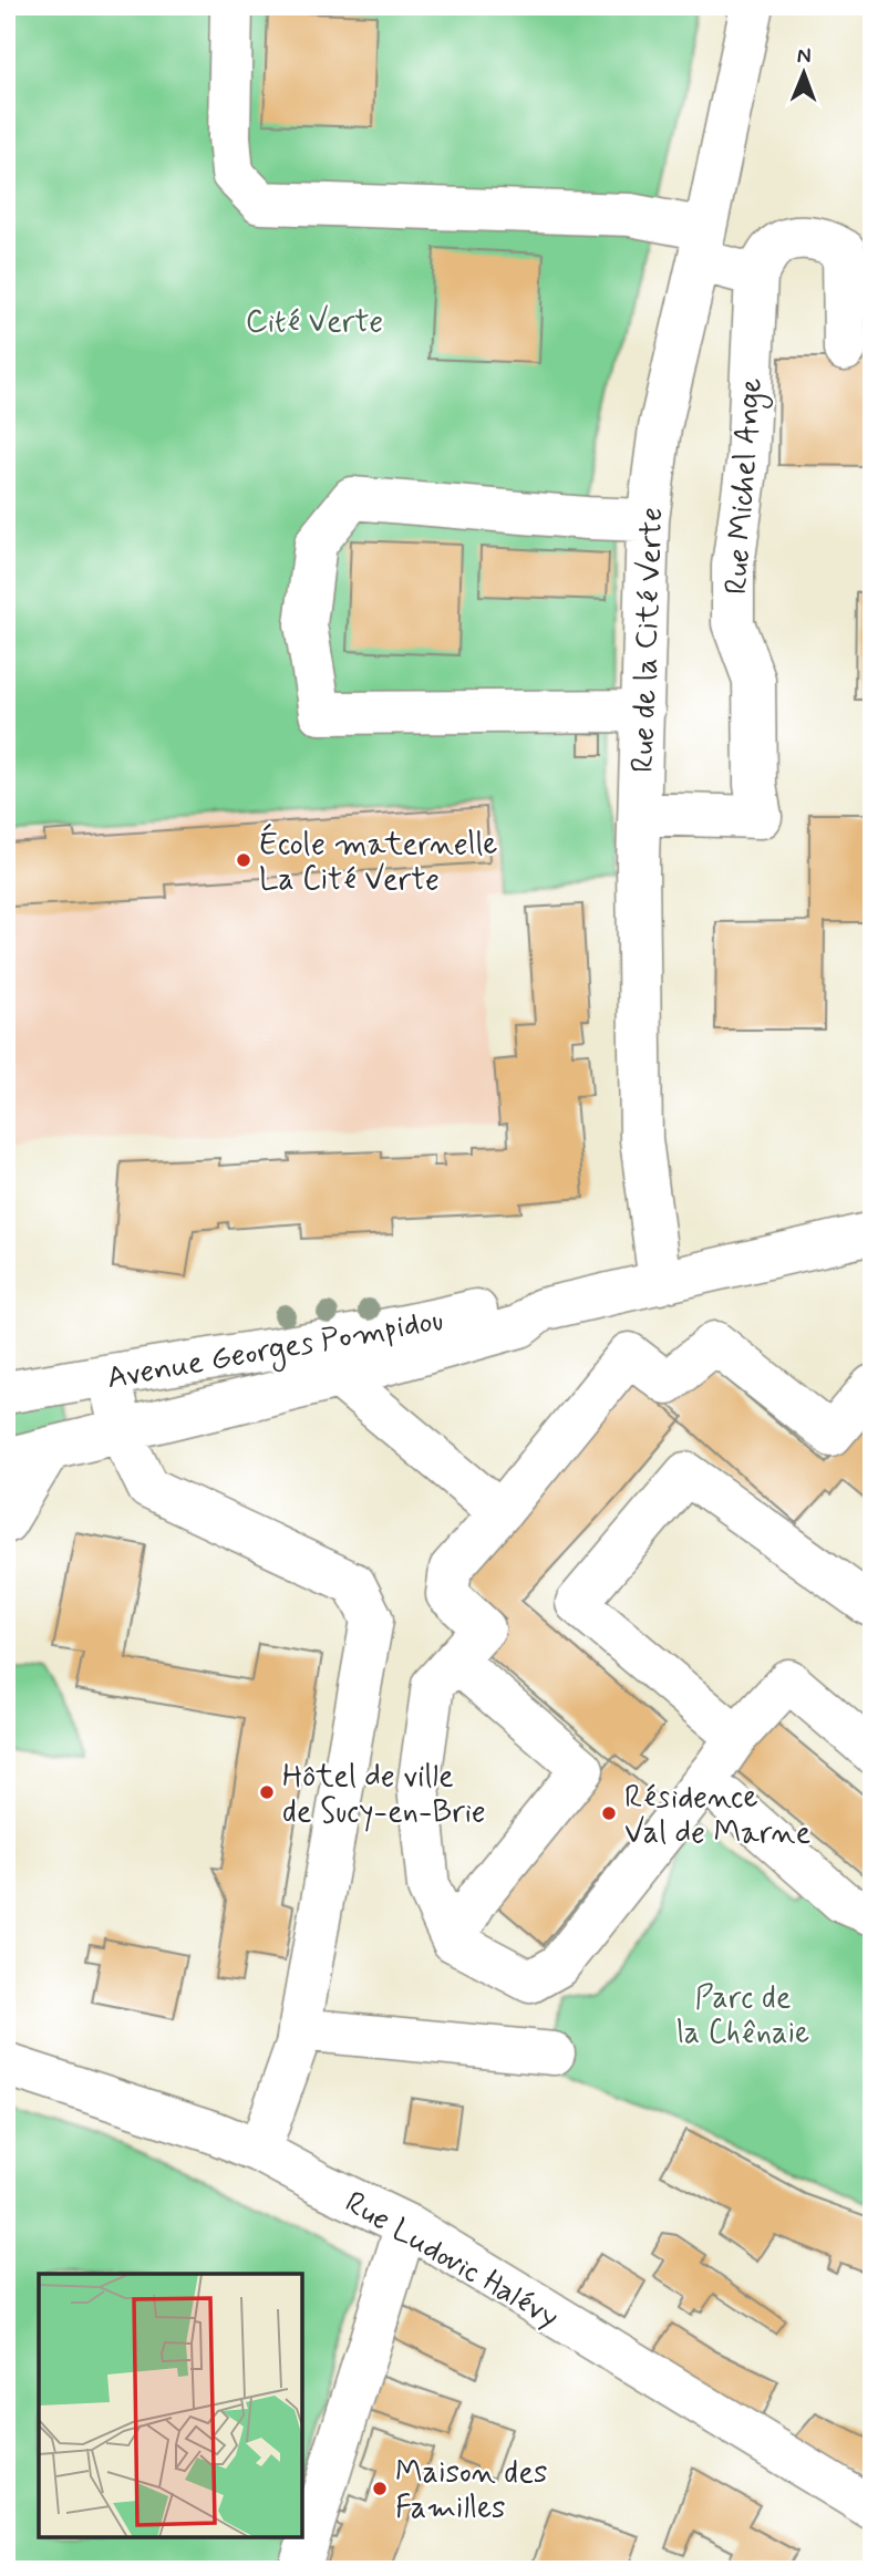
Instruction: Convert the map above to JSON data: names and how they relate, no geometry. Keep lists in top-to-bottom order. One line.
{"streets":{"street":["Rue Michel Ange","Rue de la Cité Verte","Avenue Georges Pompidou","Rue Ludovic Halévy"]},"crossings":[["Rue Michel Ange","Rue de la Cité Verte"],["Rue de la Cité Verte","Avenue Georges Pompidou"]],"parks":["Cité Verte","Parc de la Chênaie"],"places":["École maternelle La Cité Verte","Hôtel de ville de Sucy-en-Brie","Résidence Val de Marne","Maison des Familles"],"north":"top"}
